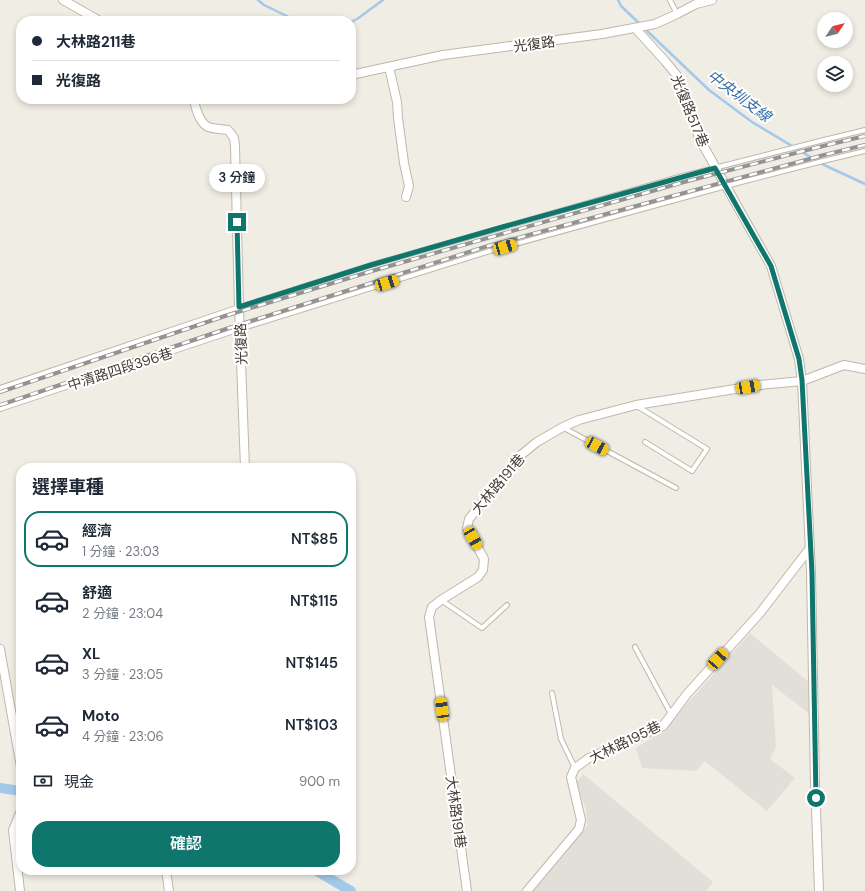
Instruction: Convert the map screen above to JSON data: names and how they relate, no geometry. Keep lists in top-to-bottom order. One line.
{"streets":{"street":["光復路","光復路517巷","大林路191巷","大林路195巷"],"lane":["中清路四段396巷"]},"crossings":[["光復路","光復路517巷"],["光復路","中清路四段396巷"],["光復路517巷","中清路四段396巷"],["光復路517巷","大林路191巷"],["光復路517巷","大林路195巷"]],"water":["中央圳支線"],"north":"top right","page":{"banner":["大林路211巷","光復路"],"bubble":"3 分鐘","heading":"選擇車種","list":[{"name":"經濟","note":"1 分鐘 · 23:03","value":"NT$85"},{"name":"舒適","note":"2 分鐘 · 23:04","value":"NT$115"},{"name":"XL","note":"3 分鐘 · 23:05","value":"NT$145"},{"name":"Moto","note":"4 分鐘 · 23:06","value":"NT$103"}],"pay":["現金","900 m"],"buttons":"確認"}}
